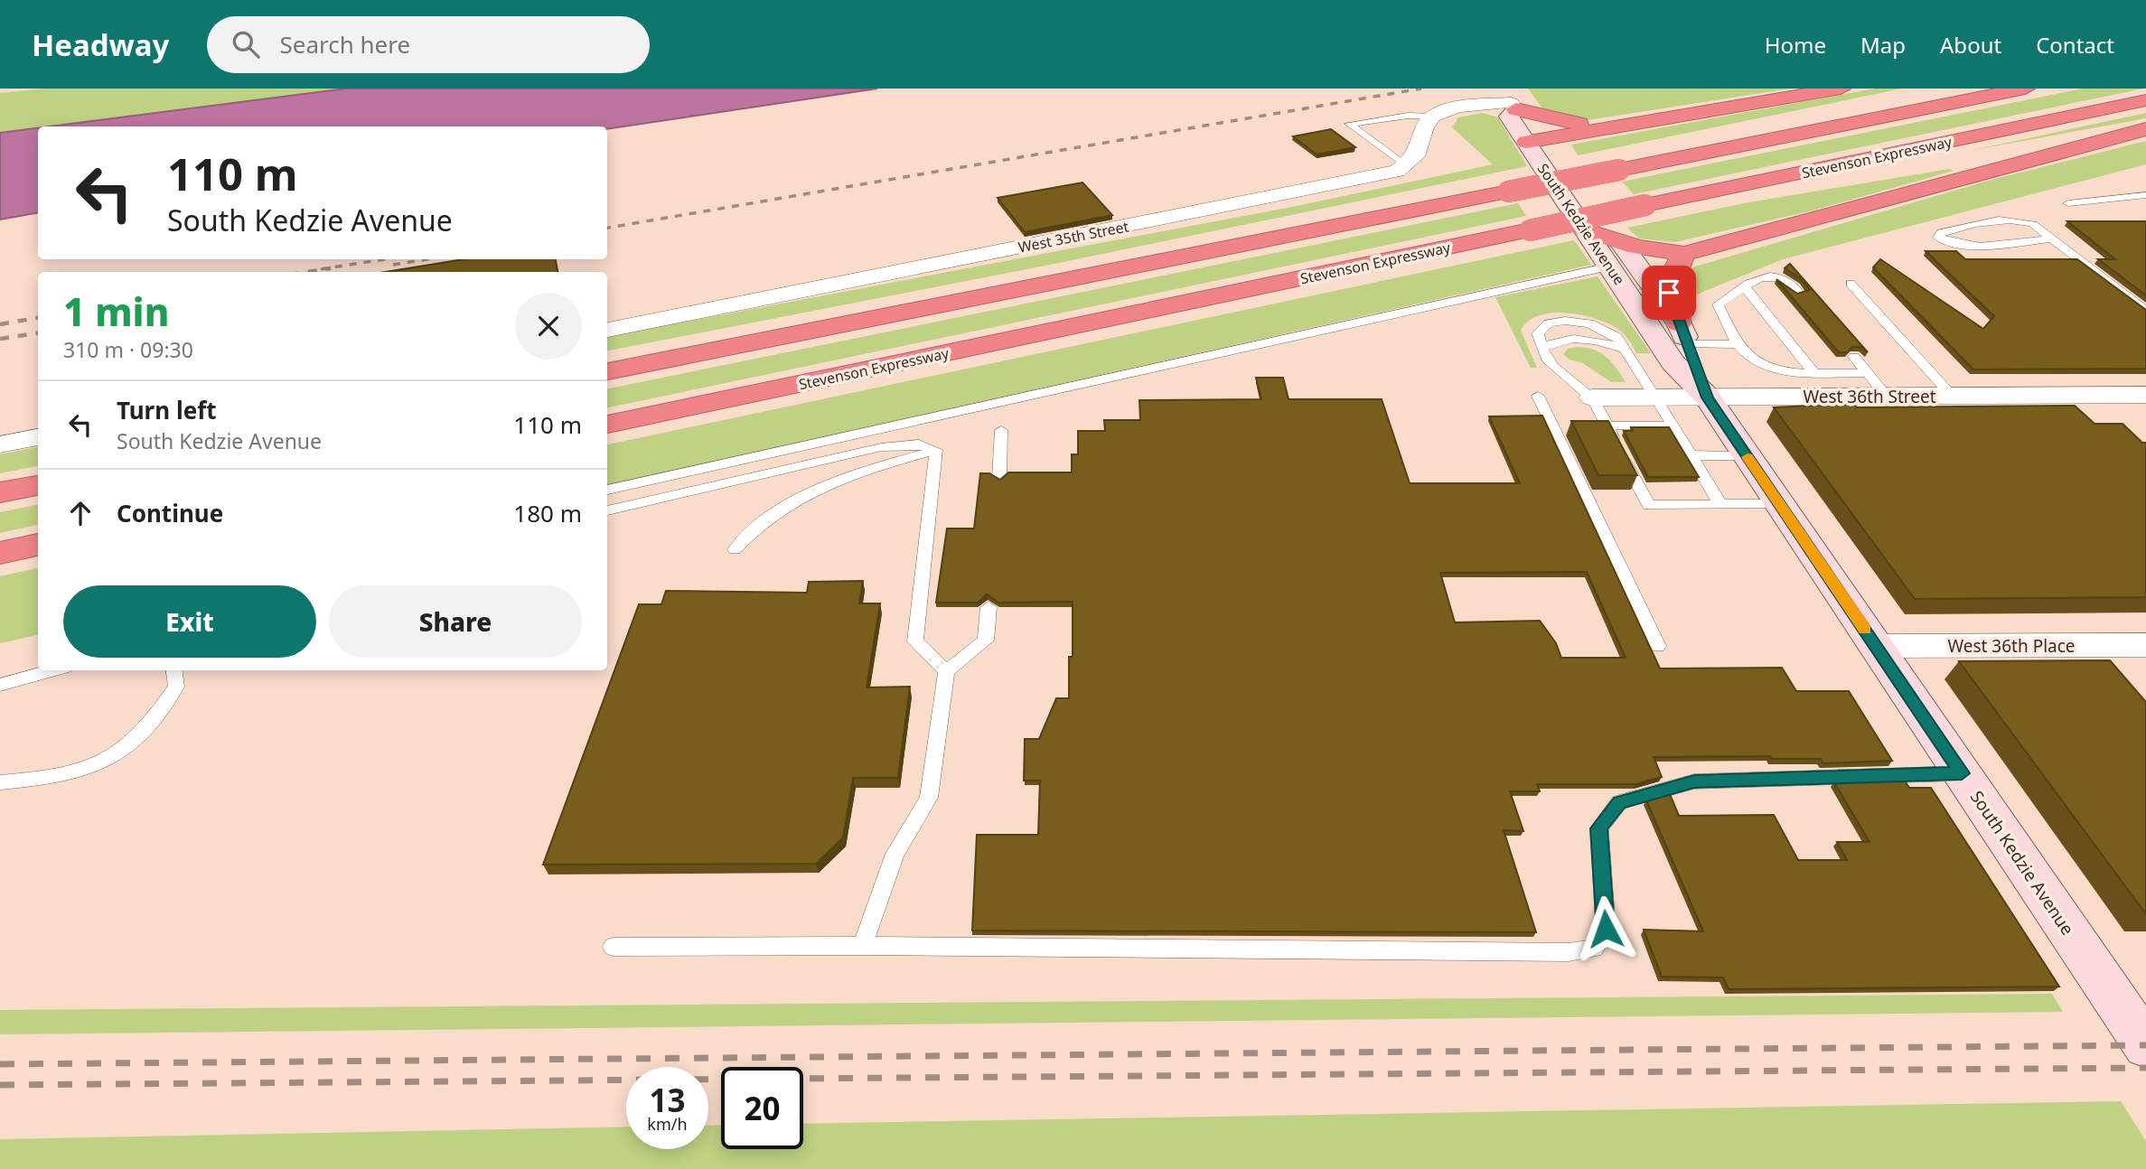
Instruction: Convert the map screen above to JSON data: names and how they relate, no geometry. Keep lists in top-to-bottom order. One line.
{"streets":{"highway":["Stevenson Expressway"],"main road":["South Kedzie Avenue"],"street":["West 35th Street","West 36th Street","West 36th Place"]},"crossings":[["South Kedzie Avenue","West 36th Street"],["South Kedzie Avenue","West 36th Place"]],"page":{"header":"Headway","search":"Search here","nav":["Home","Map","About","Contact"],"turn":["110 m","South Kedzie Avenue"],"heading":["1 min","310 m · 09:30"],"list":[{"name":"Turn left","note":"South Kedzie Avenue","value":"110 m"},{"name":"Continue","value":"180 m"}],"buttons":["Exit","Share"],"speed":"13 km/h","limit":"20"}}
